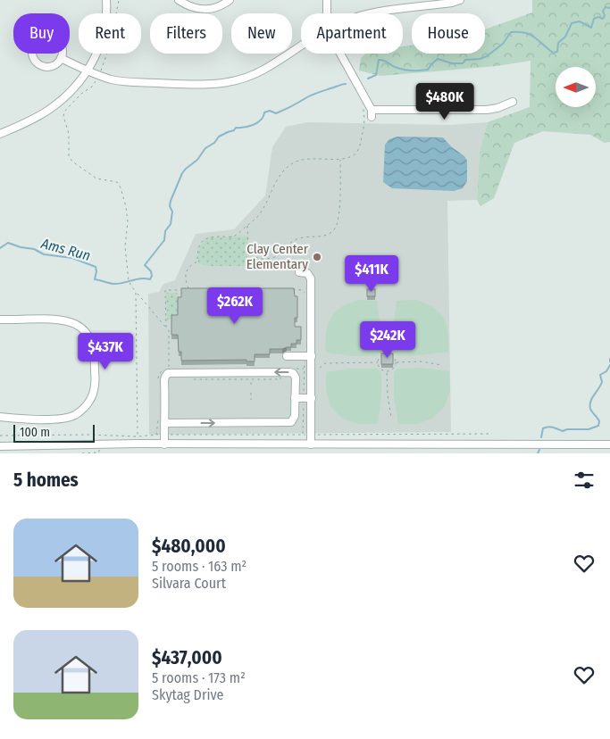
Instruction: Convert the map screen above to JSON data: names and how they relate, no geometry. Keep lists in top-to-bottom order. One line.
{"water":["Ams Run"],"places":["Clay Center Elementary"],"scale_bar":"100 m","north":"left","page":{"chip":["Buy","Rent","Filters","New","Apartment","House"],"price":["$480K","$411K","$262K","$242K","$437K"],"scale":"100 m","heading":"5 homes","list":[{"name":"$480,000","note":"5 rooms · 163 m² · Silvara Court"},{"name":"$437,000","note":"5 rooms · 173 m² · Skytag Drive"}]}}
